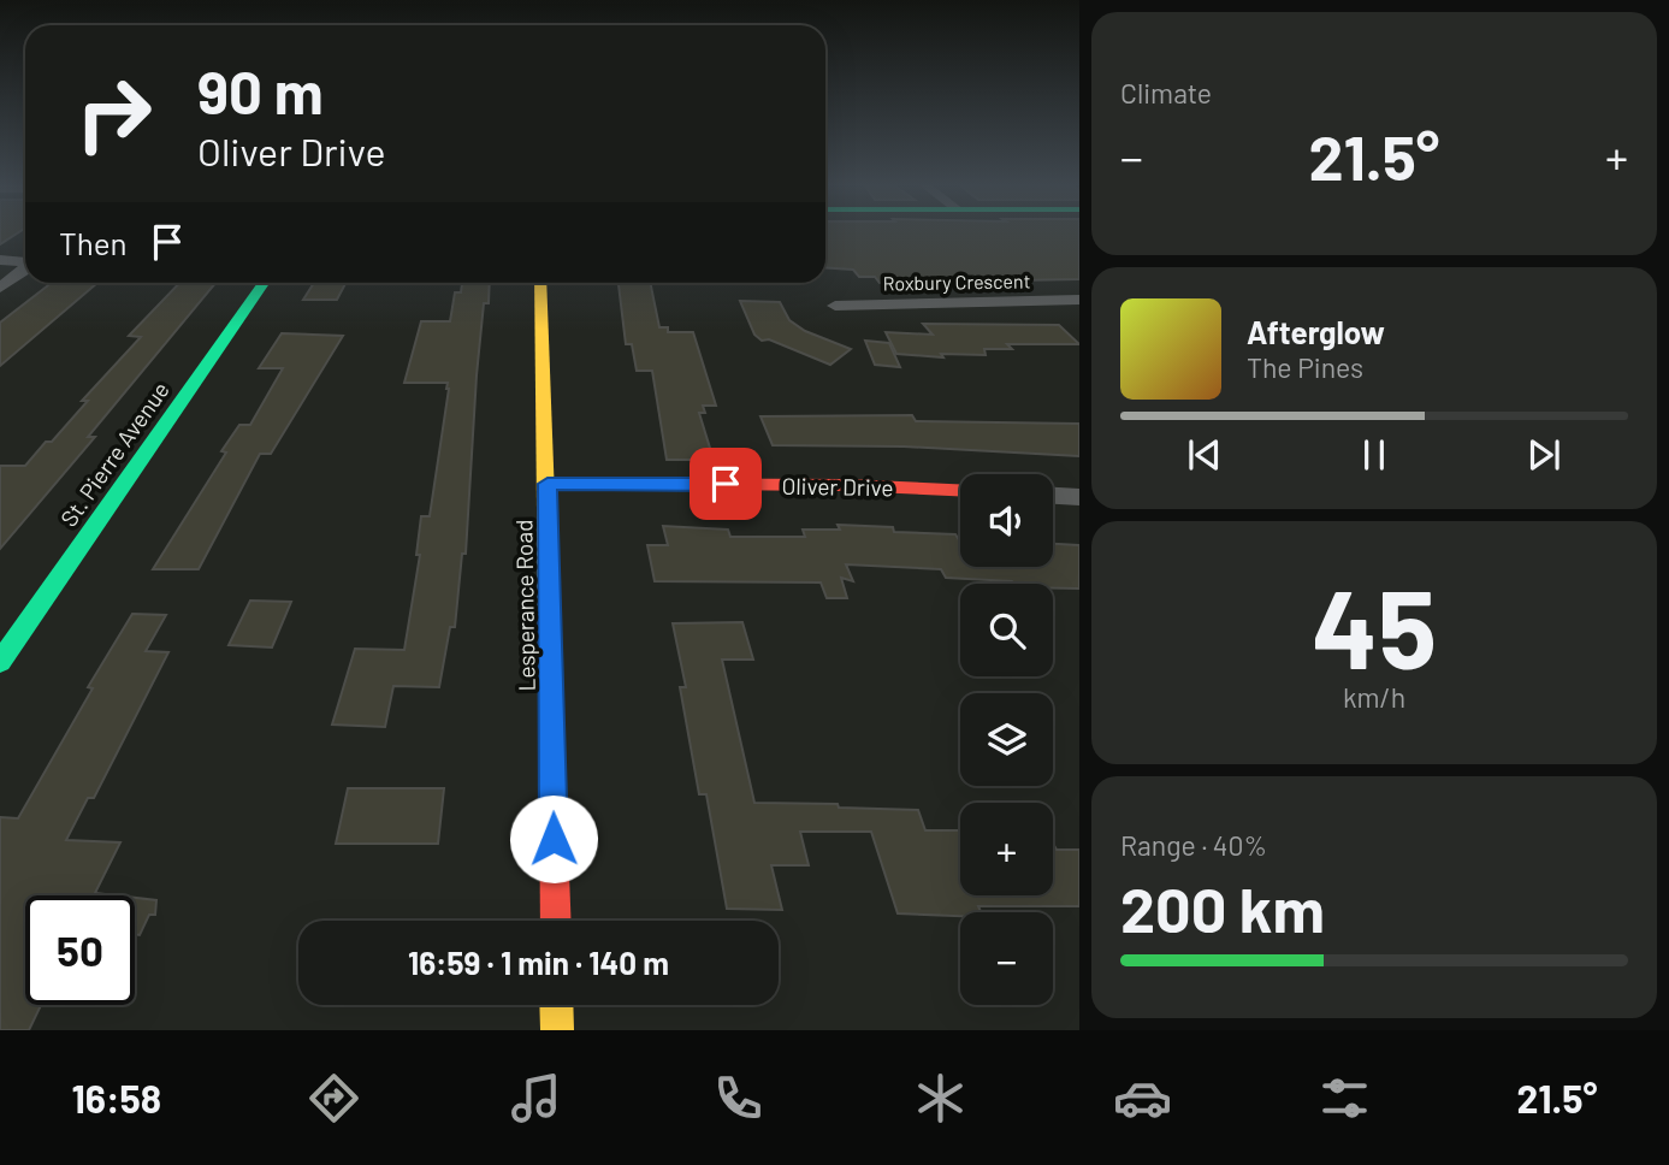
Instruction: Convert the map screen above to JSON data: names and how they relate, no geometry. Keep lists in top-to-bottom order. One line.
{"streets":{"street":["Roxbury Crescent","St. Pierre Avenue","Oliver Drive","Lesperance Road"]},"crossings":[["Oliver Drive","Lesperance Road"]],"page":{"tile":["Climate",["45","km/h"],["Range · 40%","200 km"]],"turn":["90 m","Oliver Drive"],"heat":["−","21.5°","+"],"then":"Then","song":["Afterglow","The Pines"],"map_buttons":["+","−"],"limit":"50","trip":"16:59 · 1 min · 140 m","tabs":["16:58","21.5°"]}}
